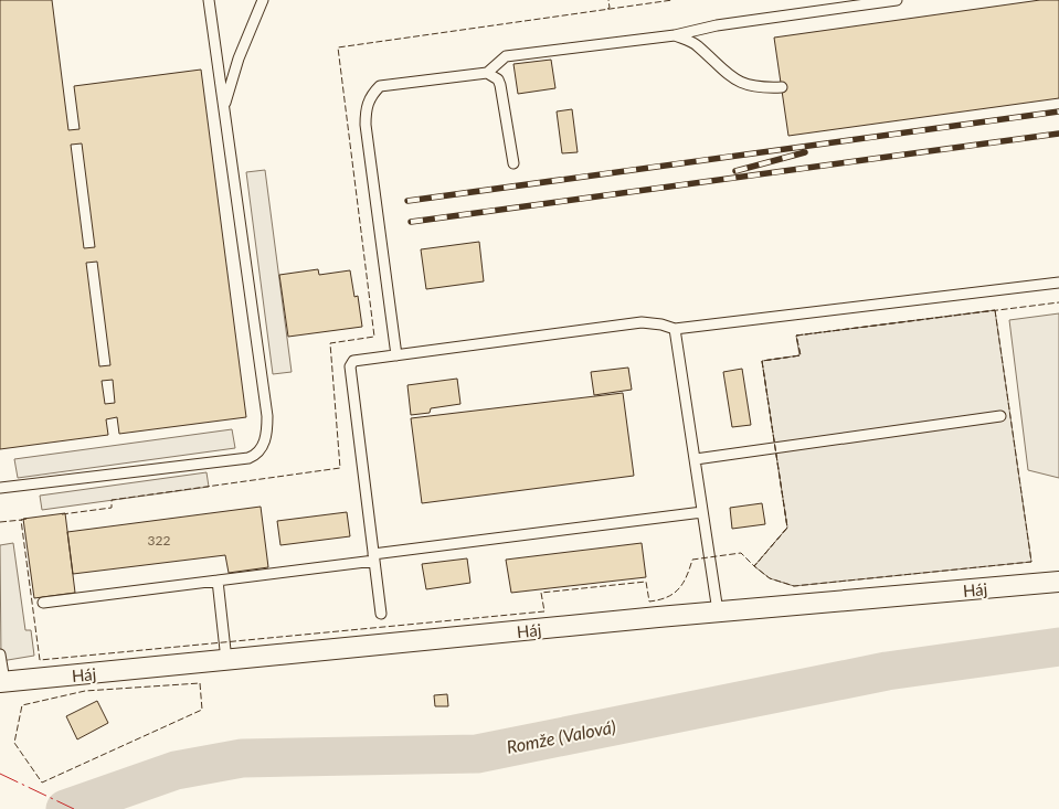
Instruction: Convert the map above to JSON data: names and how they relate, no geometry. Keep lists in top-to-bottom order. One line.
{"streets":{"street":["Háj"]},"water":["Romže (Valová)"],"house_numbers":["322"]}
